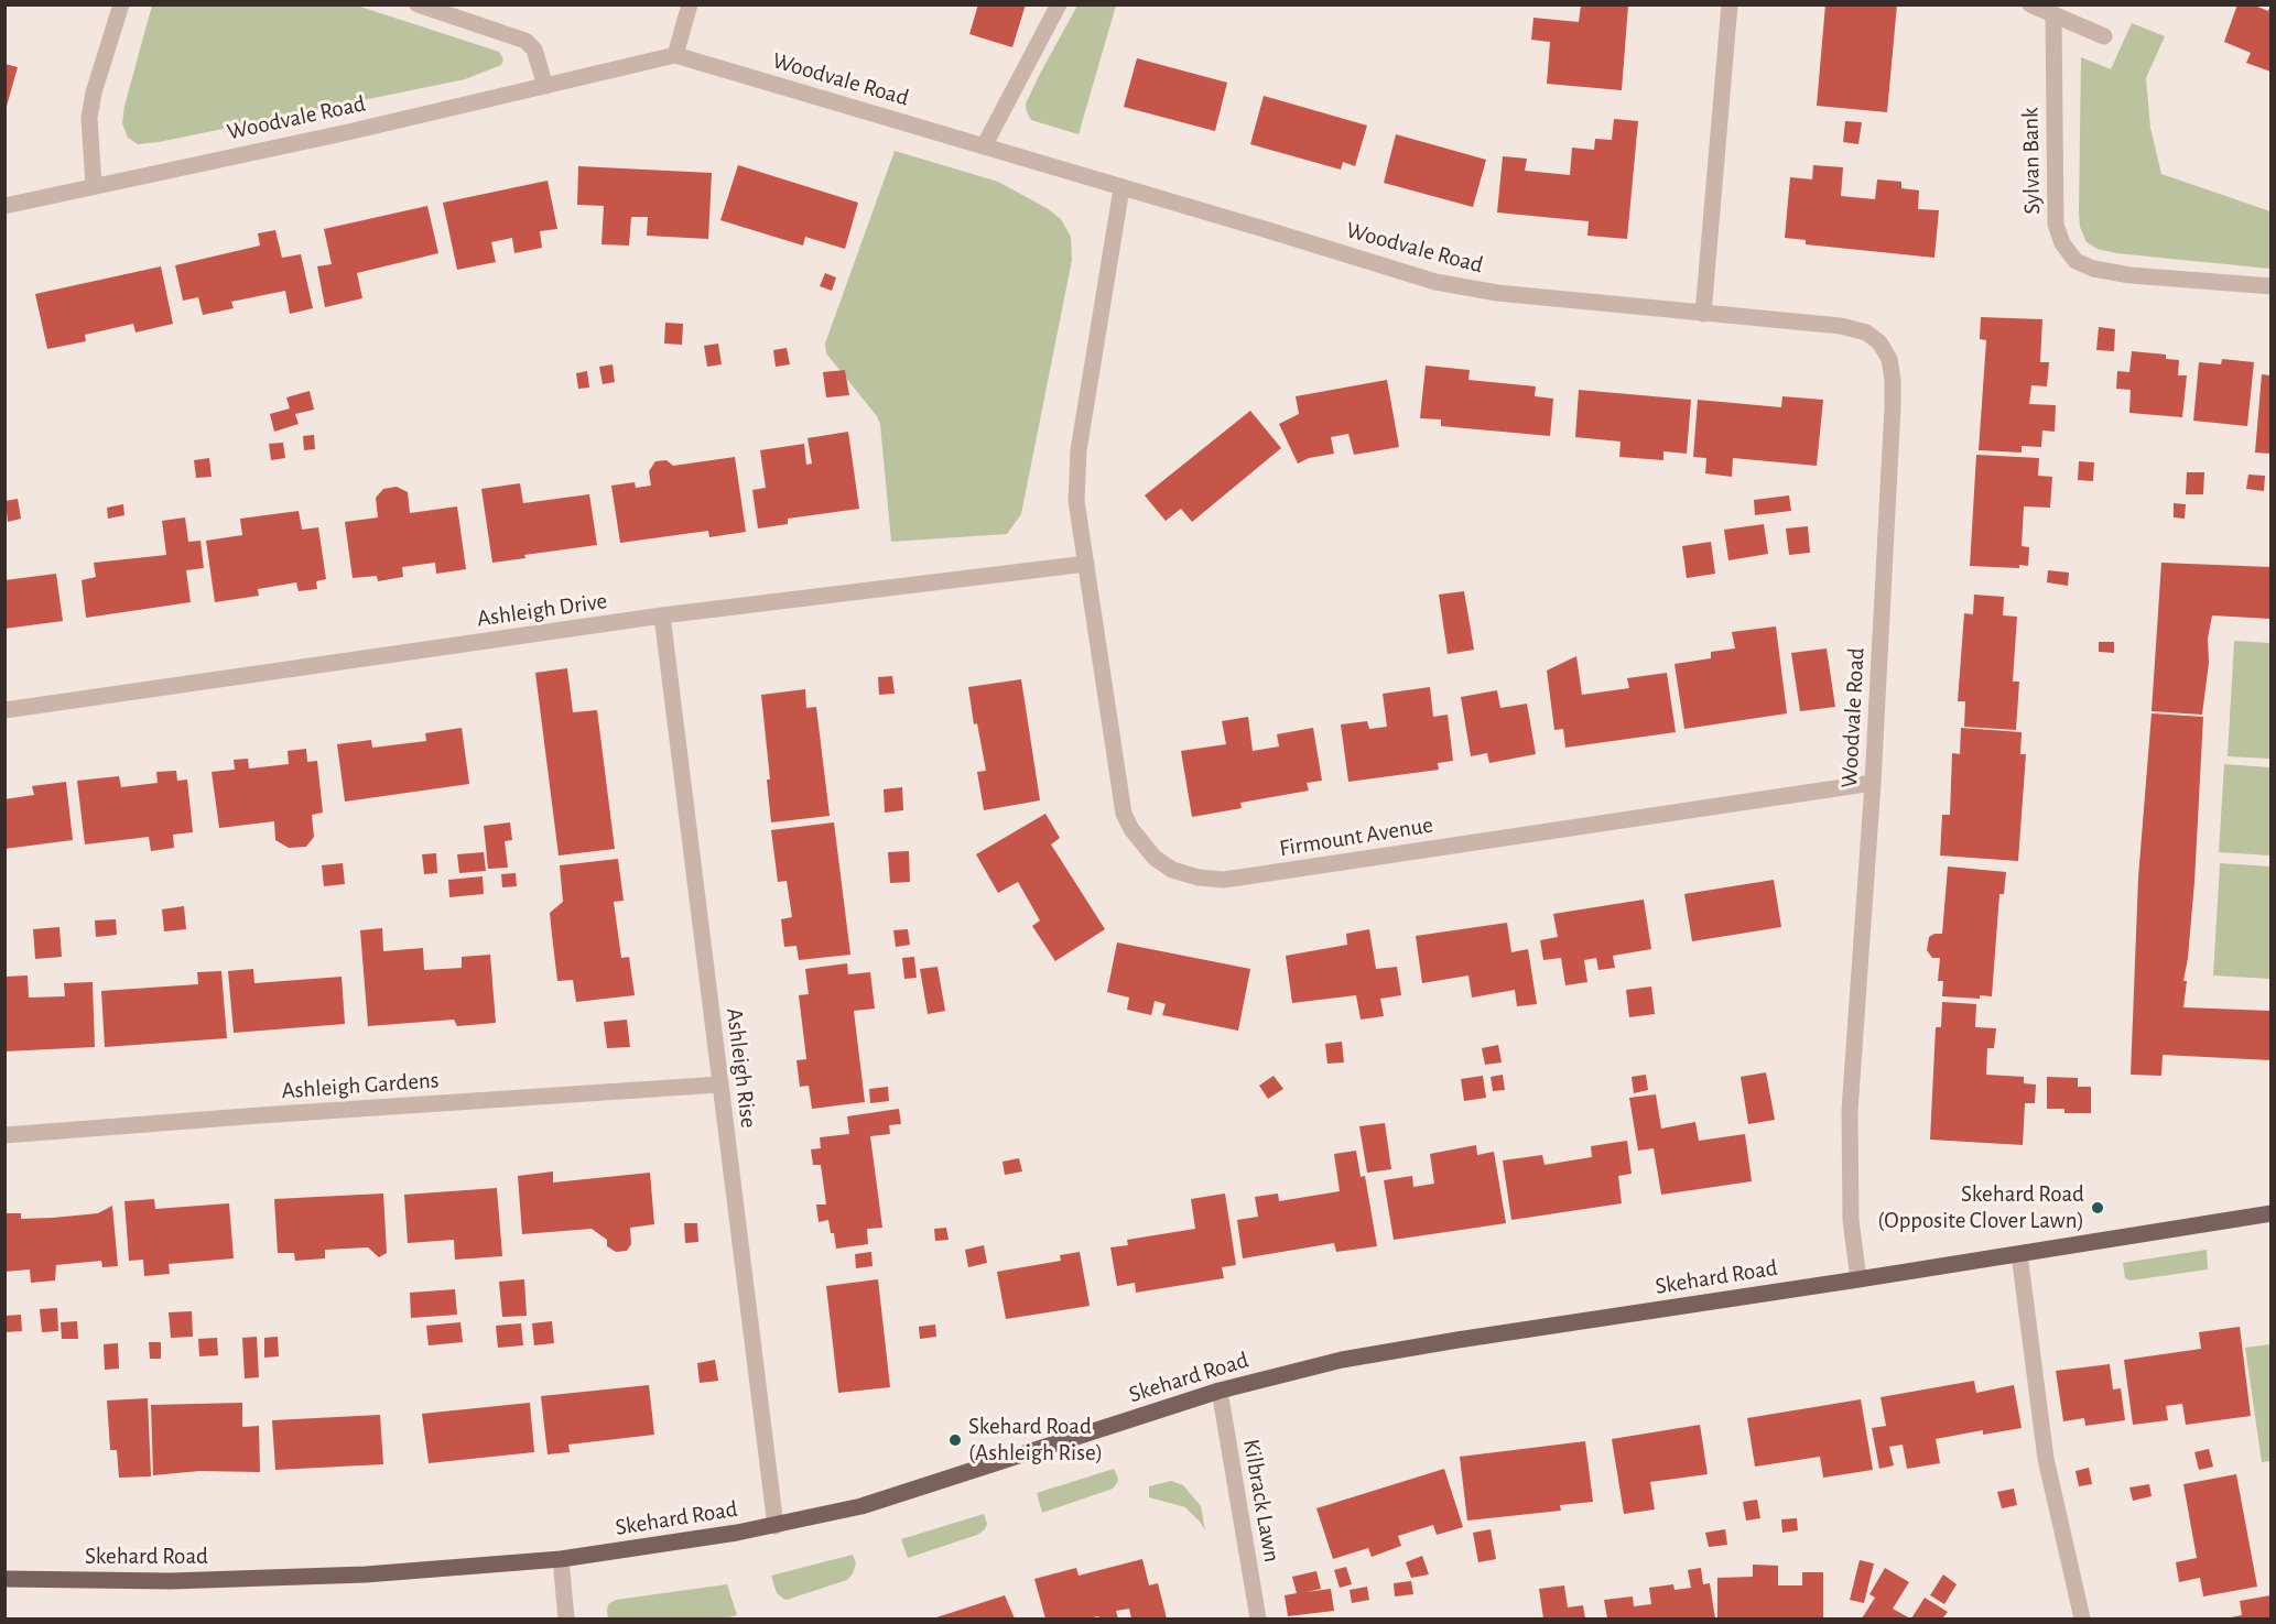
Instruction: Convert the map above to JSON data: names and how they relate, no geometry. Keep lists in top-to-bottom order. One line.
{"streets":{"main road":["Skehard Road"],"street":["Woodvale Road","Sylvan Bank","Ashleigh Drive","Firmount Avenue","Ashleigh Rise","Ashleigh Gardens","Kilbrack Lawn"]},"crossings":[["Woodvale Road","Firmount Avenue"],["Woodvale Road","Skehard Road"],["Ashleigh Drive","Firmount Avenue"],["Ashleigh Drive","Ashleigh Rise"],["Ashleigh Rise","Ashleigh Gardens"],["Ashleigh Rise","Skehard Road"],["Skehard Road","Kilbrack Lawn"]],"places":["Skehard Road (Opposite Clover Lawn)","Skehard Road (Ashleigh Rise)"]}
